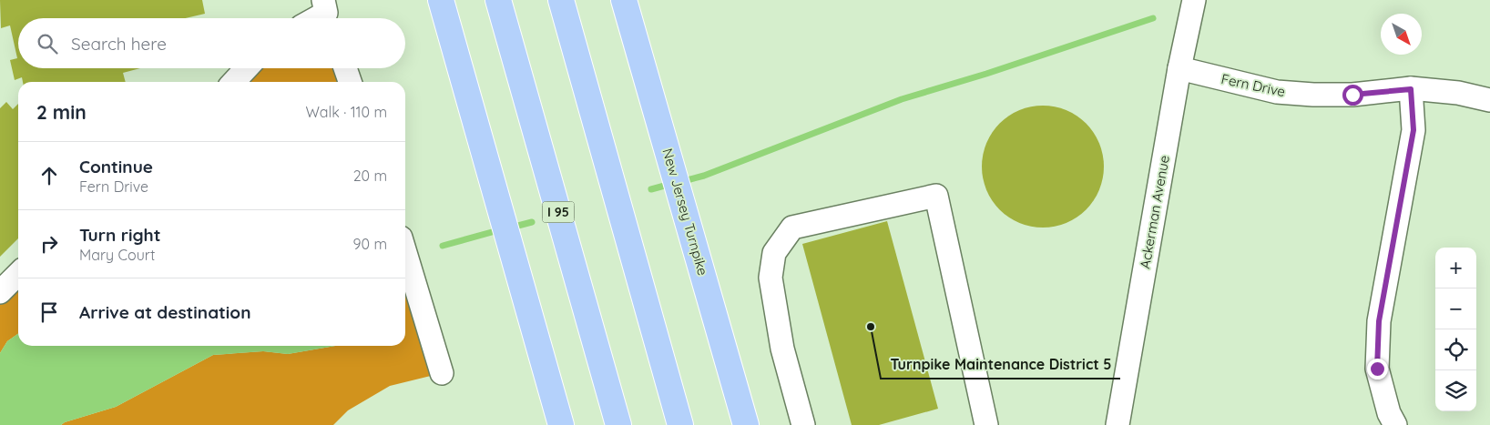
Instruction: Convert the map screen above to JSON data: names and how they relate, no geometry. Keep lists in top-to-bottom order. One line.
{"streets":{"highway":["I 95","New Jersey Turnpike"],"street":["Fern Drive","Ackerman Avenue"]},"crossings":[["Fern Drive","Ackerman Avenue"]],"places":["Turnpike Maintenance District 5"],"north":"bottom right","page":{"search":"Search here","heading":["2 min","Walk · 110 m"],"list":[["Continue","Fern Drive","20 m"],["Turn right","Mary Court","90 m"],"Arrive at destination"],"map_buttons":["+","−"]}}
